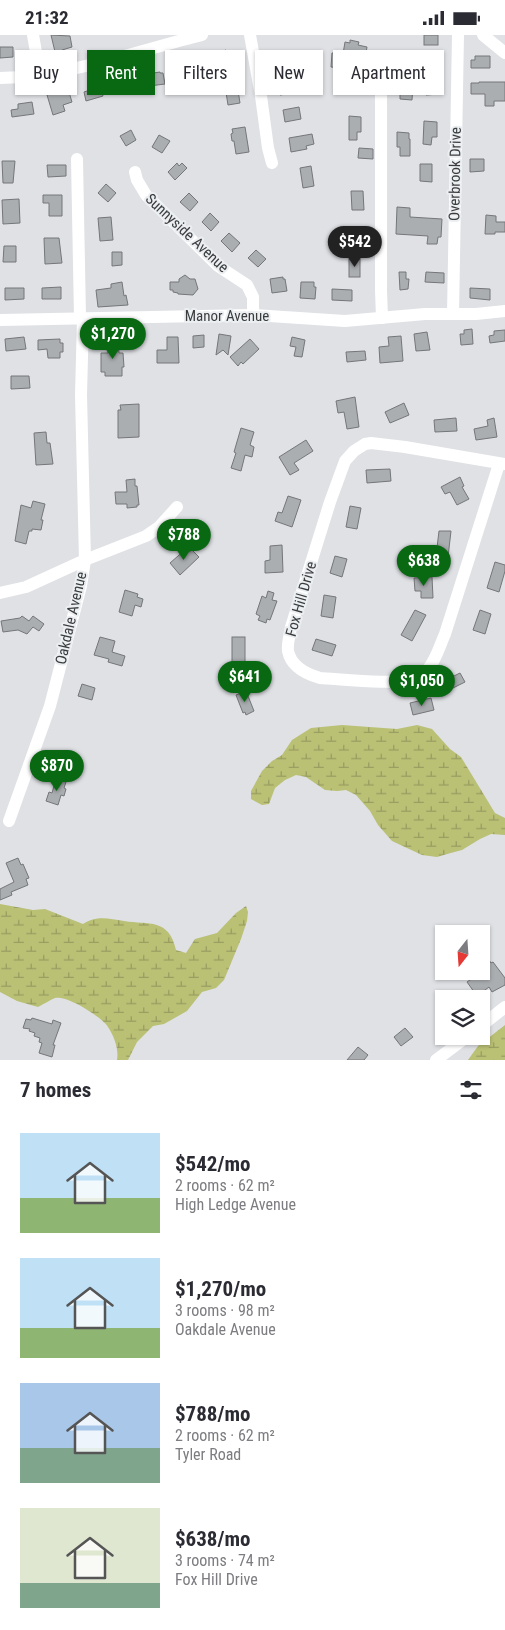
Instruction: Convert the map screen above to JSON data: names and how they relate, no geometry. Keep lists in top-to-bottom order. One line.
{"streets":{"street":["Overbrook Drive","Sunnyside Avenue","Manor Avenue","Fox Hill Drive","Oakdale Avenue"]},"crossings":[["Overbrook Drive","Manor Avenue"],["Sunnyside Avenue","Manor Avenue"],["Manor Avenue","Oakdale Avenue"]],"north":"bottom","page":{"status":"21:32","chip":["Buy","Rent","Filters","New","Apartment"],"price":["$542","$1,270","$788","$638","$641","$1,050","$870"],"heading":"7 homes","list":[{"name":"$542/mo","note":"2 rooms · 62 m² · High Ledge Avenue"},{"name":"$1,270/mo","note":"3 rooms · 98 m² · Oakdale Avenue"},{"name":"$788/mo","note":"2 rooms · 62 m² · Tyler Road"},{"name":"$638/mo","note":"3 rooms · 74 m² · Fox Hill Drive"}]}}
